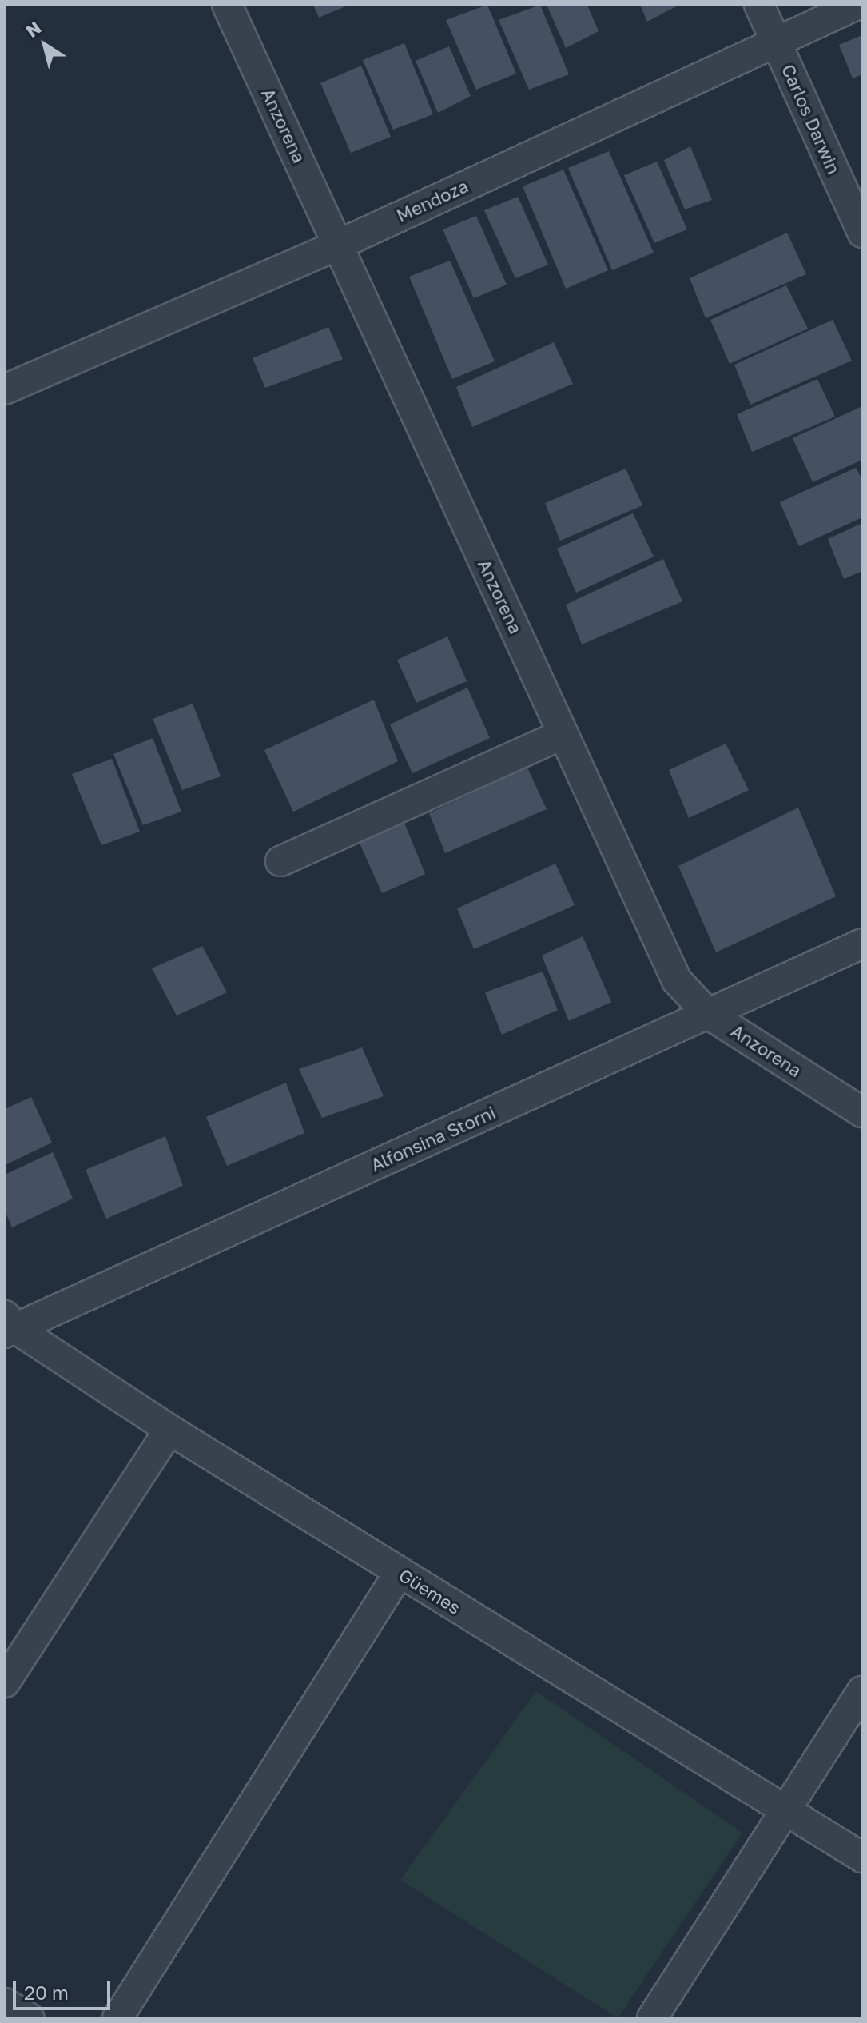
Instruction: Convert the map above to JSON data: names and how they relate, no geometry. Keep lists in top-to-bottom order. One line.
{"streets":{"street":["Carlos Darwin","Anzorena","Mendoza","Alfonsina Storni","Güemes"]},"crossings":[["Carlos Darwin","Mendoza"],["Anzorena","Mendoza"],["Anzorena","Alfonsina Storni"],["Alfonsina Storni","Güemes"]],"scale_bar":"20 m","north":"top left"}
